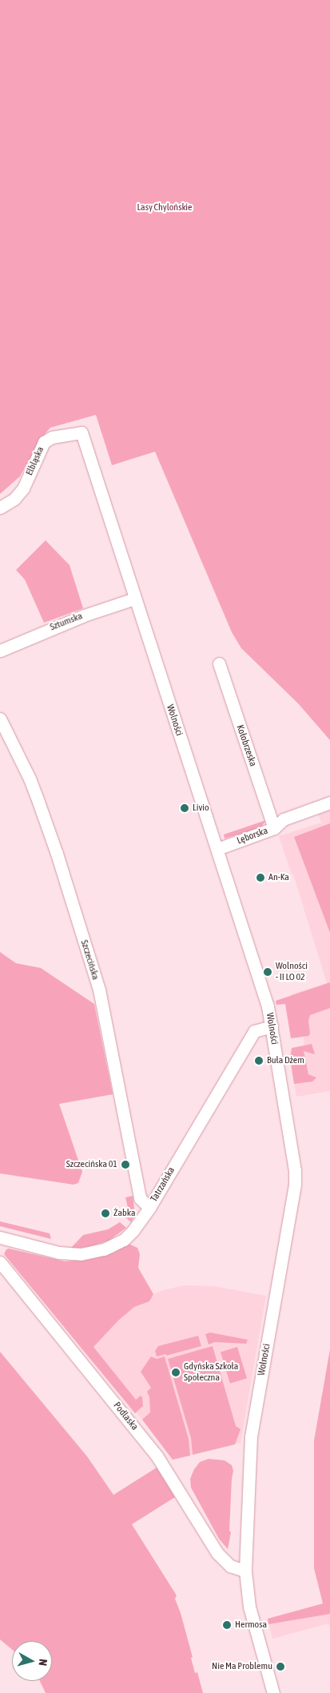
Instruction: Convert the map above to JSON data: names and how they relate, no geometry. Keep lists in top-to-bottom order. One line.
{"streets":{"street":["Elbląska","Sztumska","Wolności","Kołobrzeska","Lęborska","Szczecińska","Tatrzańska","Podlaska"]},"crossings":[["Elbląska","Wolności"],["Sztumska","Wolności"],["Wolności","Lęborska"],["Wolności","Tatrzańska"],["Wolności","Podlaska"],["Kołobrzeska","Lęborska"],["Szczecińska","Tatrzańska"]],"parks":["Lasy Chylońskie"],"places":["Livio","An-Ka","Wolności - II LO 02","Buła Dżem","Szczecińska 01","Żabka","Gdyńska Szkoła Społeczna","Hermosa","Nie Ma Problemu"],"north":"right"}
